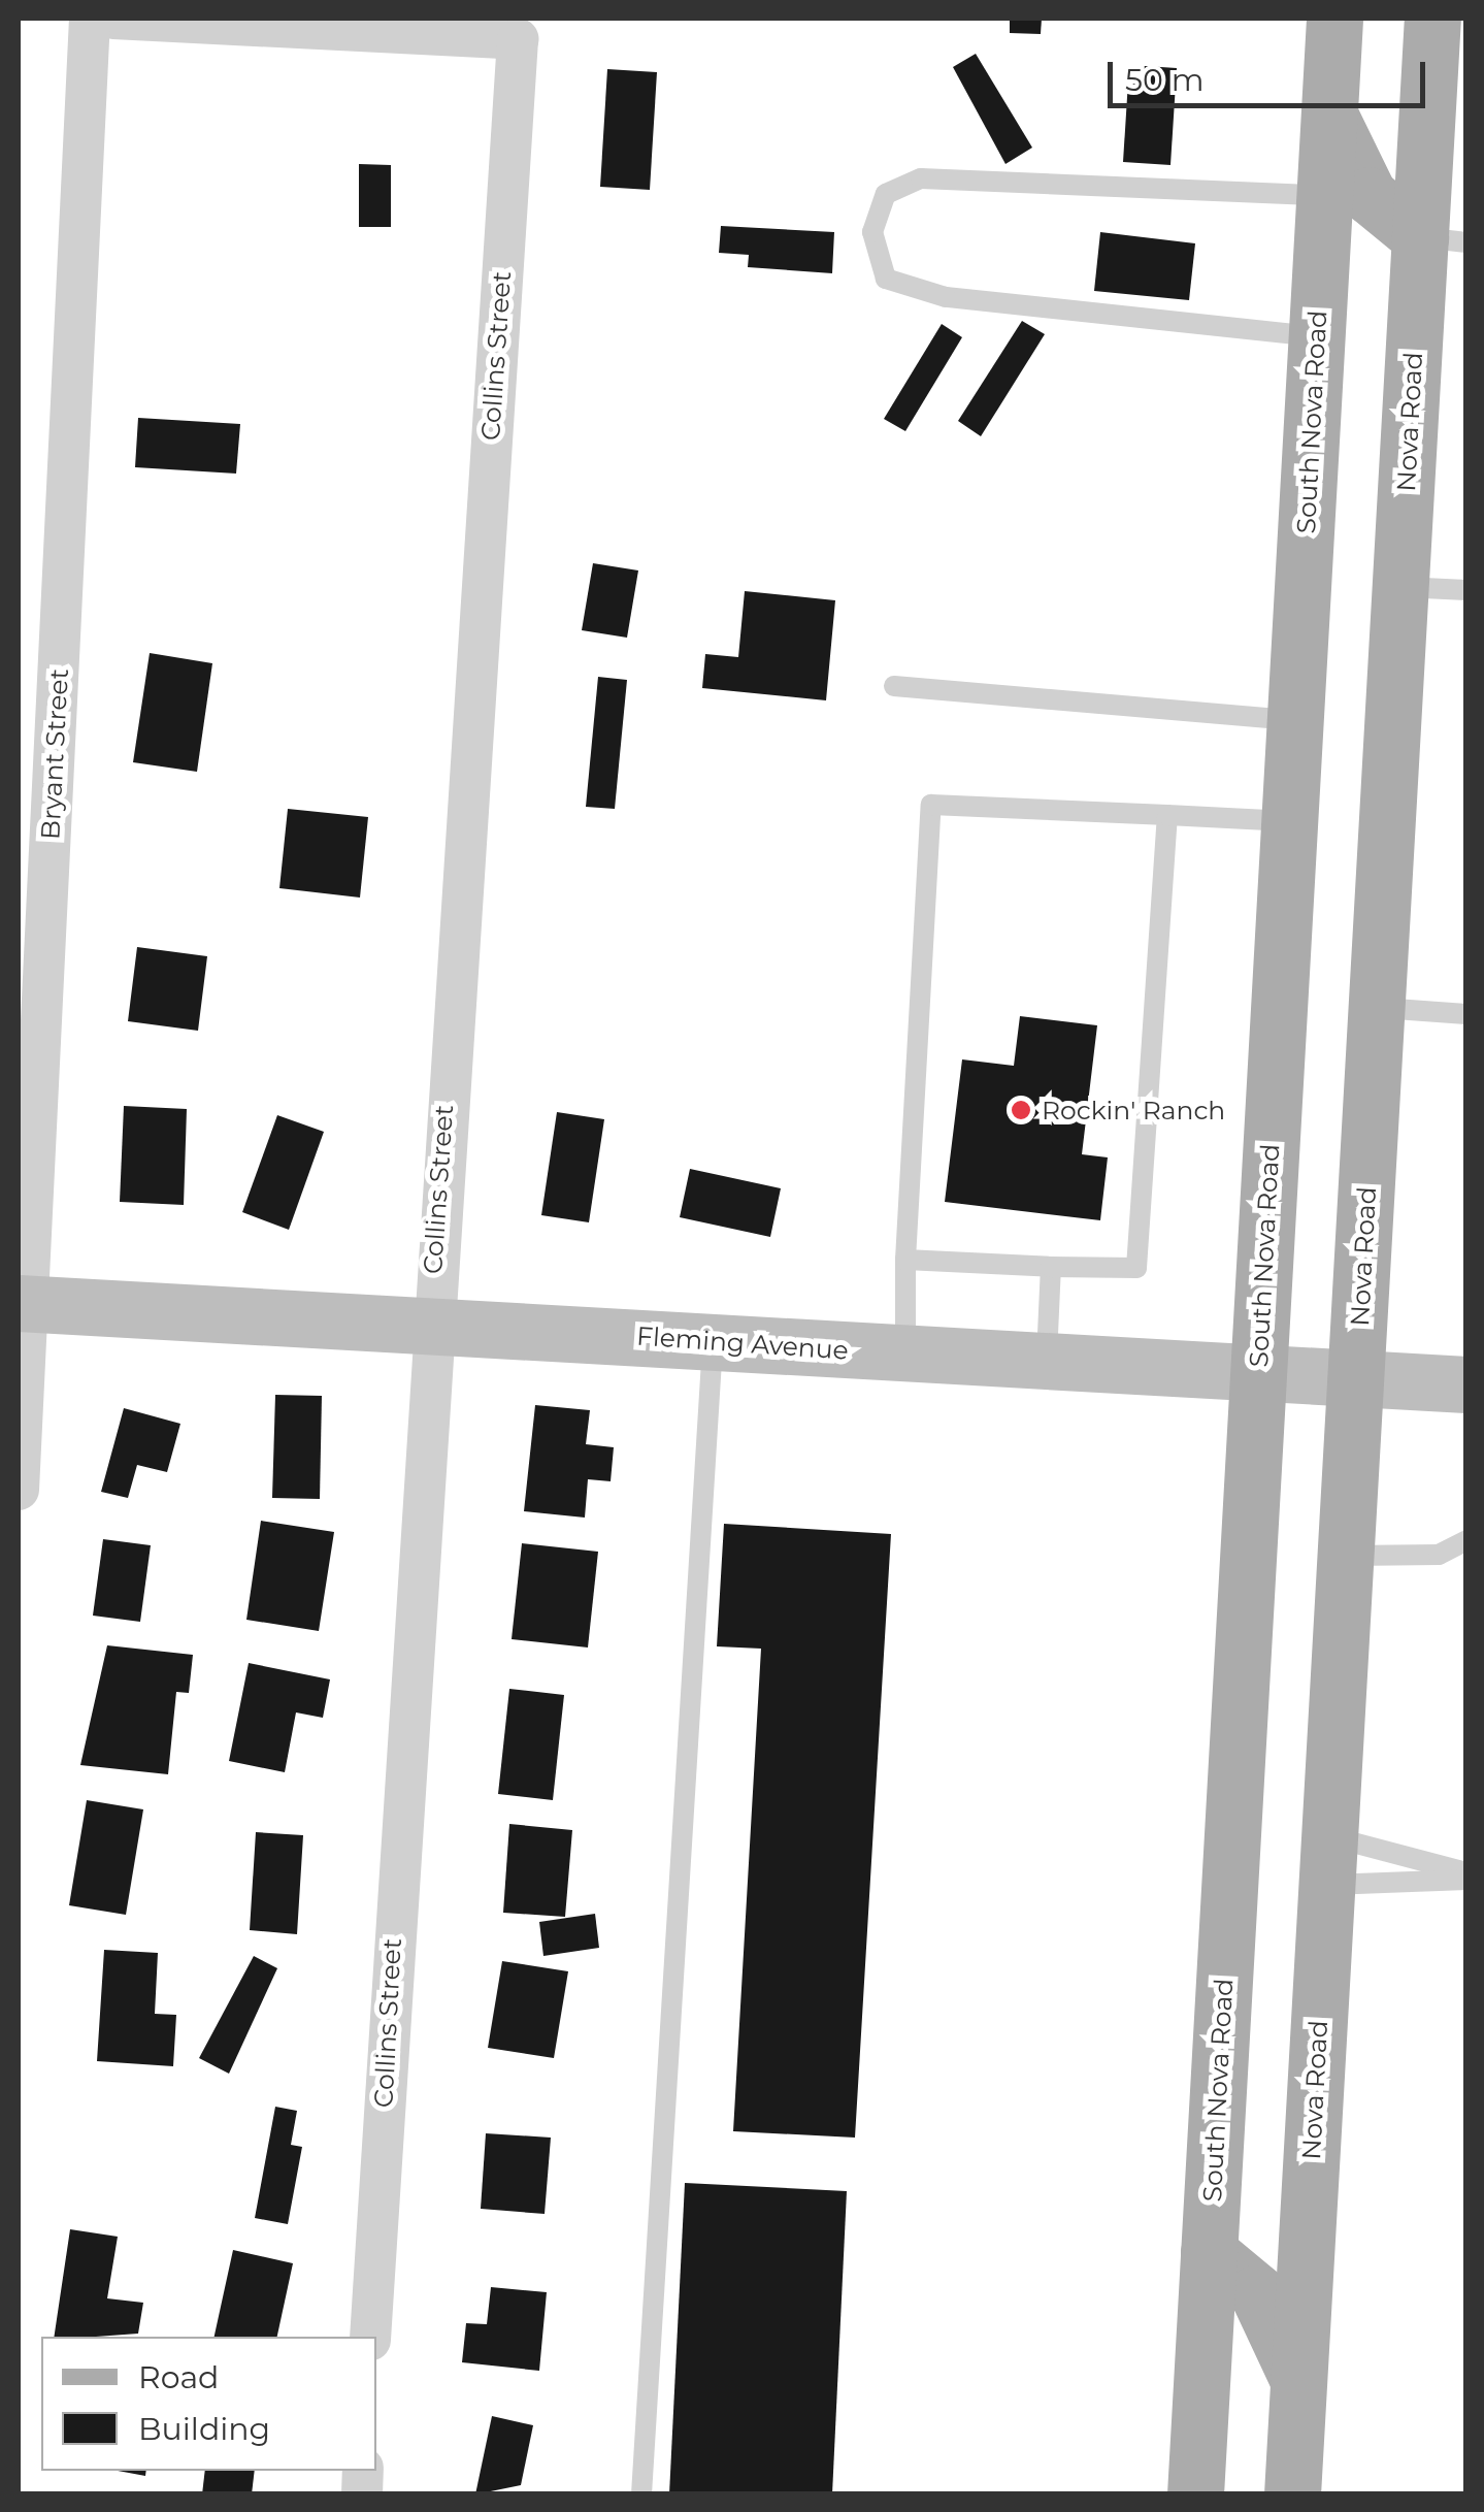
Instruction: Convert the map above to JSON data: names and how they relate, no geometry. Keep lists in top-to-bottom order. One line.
{"streets":{"main road":["South Nova Road","Nova Road"],"street":["Collins Street","Bryant Street","Fleming Avenue"]},"crossings":[["Collins Street","Fleming Avenue"],["South Nova Road","Fleming Avenue"],["Nova Road","Fleming Avenue"],["Bryant Street","Fleming Avenue"]],"places":["Rockin' Ranch"],"legend":["Road","Building"],"scale_bar":"50 m"}
